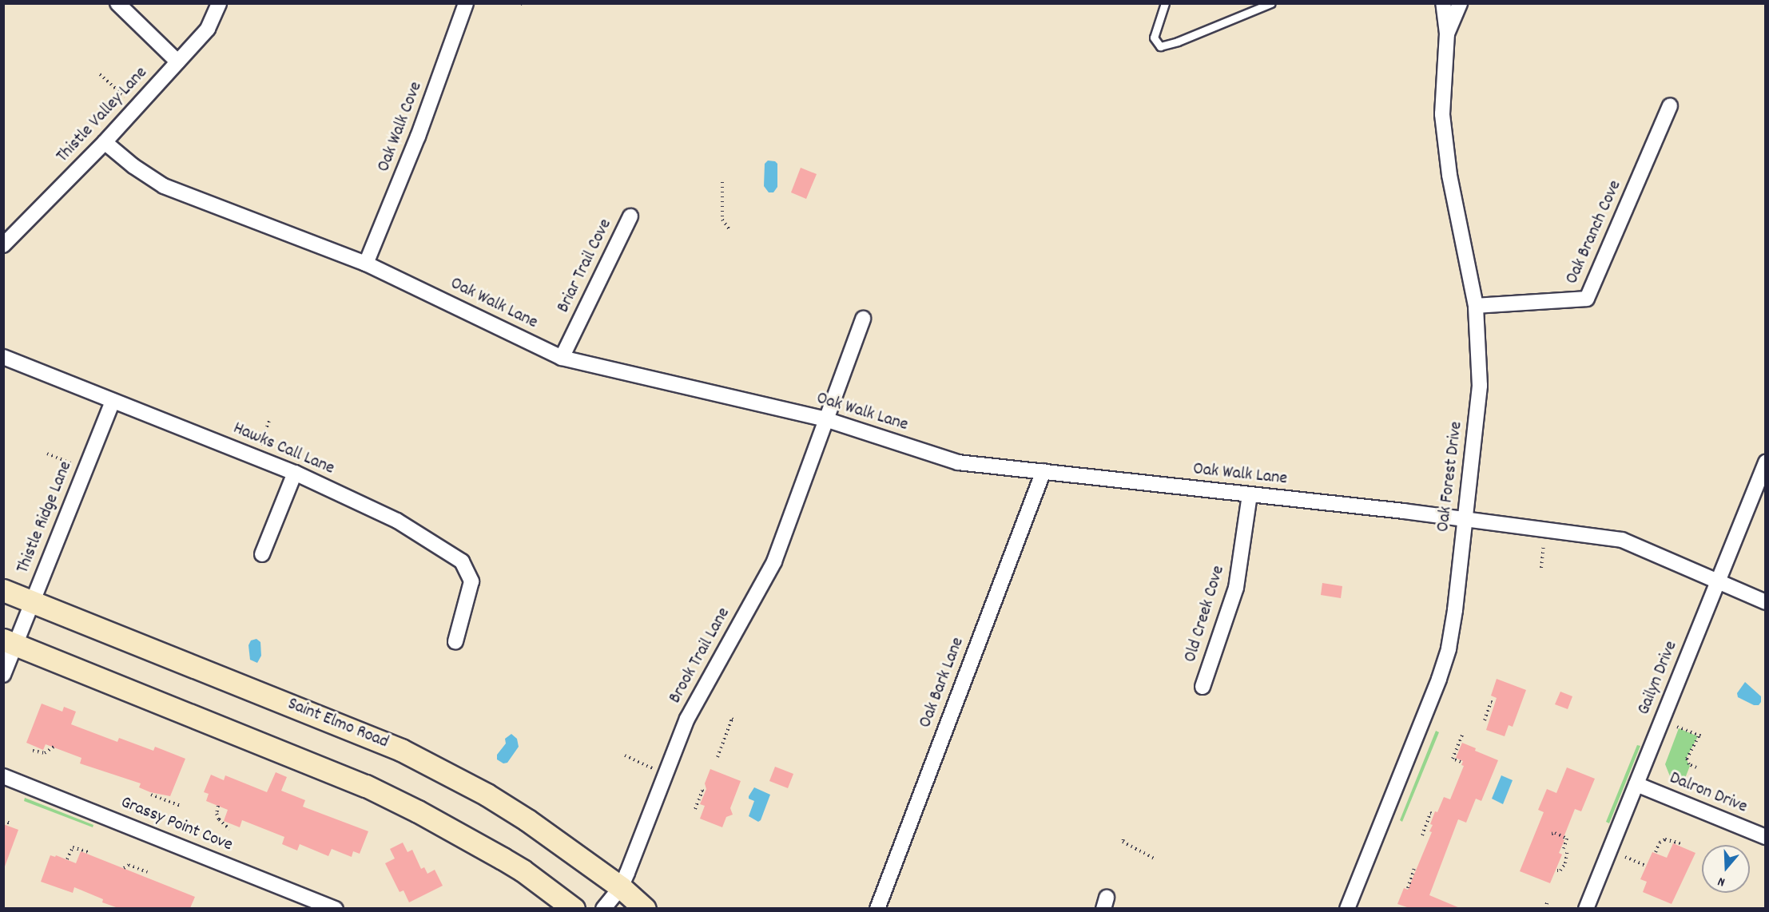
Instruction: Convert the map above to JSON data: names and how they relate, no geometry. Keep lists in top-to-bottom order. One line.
{"streets":{"main road":["Saint Elmo Road"],"street":["Thistle Valley Lane","Oak Walk Cove","Oak Branch Cove","Briar Trail Cove","Oak Walk Lane","Hawks Call Lane","Oak Forest Drive","Thistle Ridge Lane","Old Creek Cove","Brook Trail Lane","Gailyn Drive","Oak Bark Lane","Dalron Drive","Grassy Point Cove"]},"crossings":[["Thistle Valley Lane","Oak Walk Lane"],["Oak Walk Cove","Oak Walk Lane"],["Oak Branch Cove","Oak Forest Drive"],["Briar Trail Cove","Oak Walk Lane"],["Oak Walk Lane","Oak Forest Drive"],["Oak Walk Lane","Old Creek Cove"],["Oak Walk Lane","Brook Trail Lane"],["Oak Walk Lane","Gailyn Drive"],["Oak Walk Lane","Oak Bark Lane"],["Hawks Call Lane","Thistle Ridge Lane"],["Thistle Ridge Lane","Saint Elmo Road"],["Brook Trail Lane","Saint Elmo Road"],["Gailyn Drive","Dalron Drive"]],"north":"bottom"}
